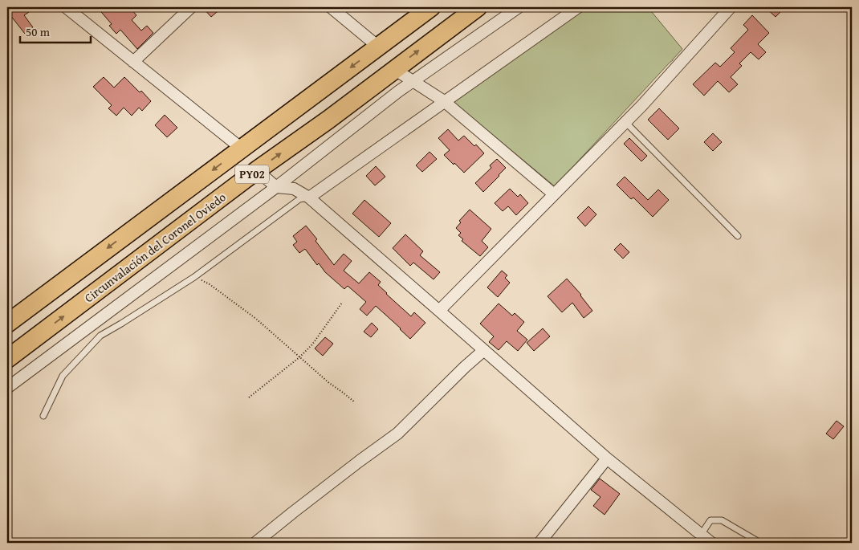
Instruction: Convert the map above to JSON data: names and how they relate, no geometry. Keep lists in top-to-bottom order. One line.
{"streets":{"highway":["PY02","Circunvalación del Coronel Oviedo"]},"scale_bar":"50 m"}
